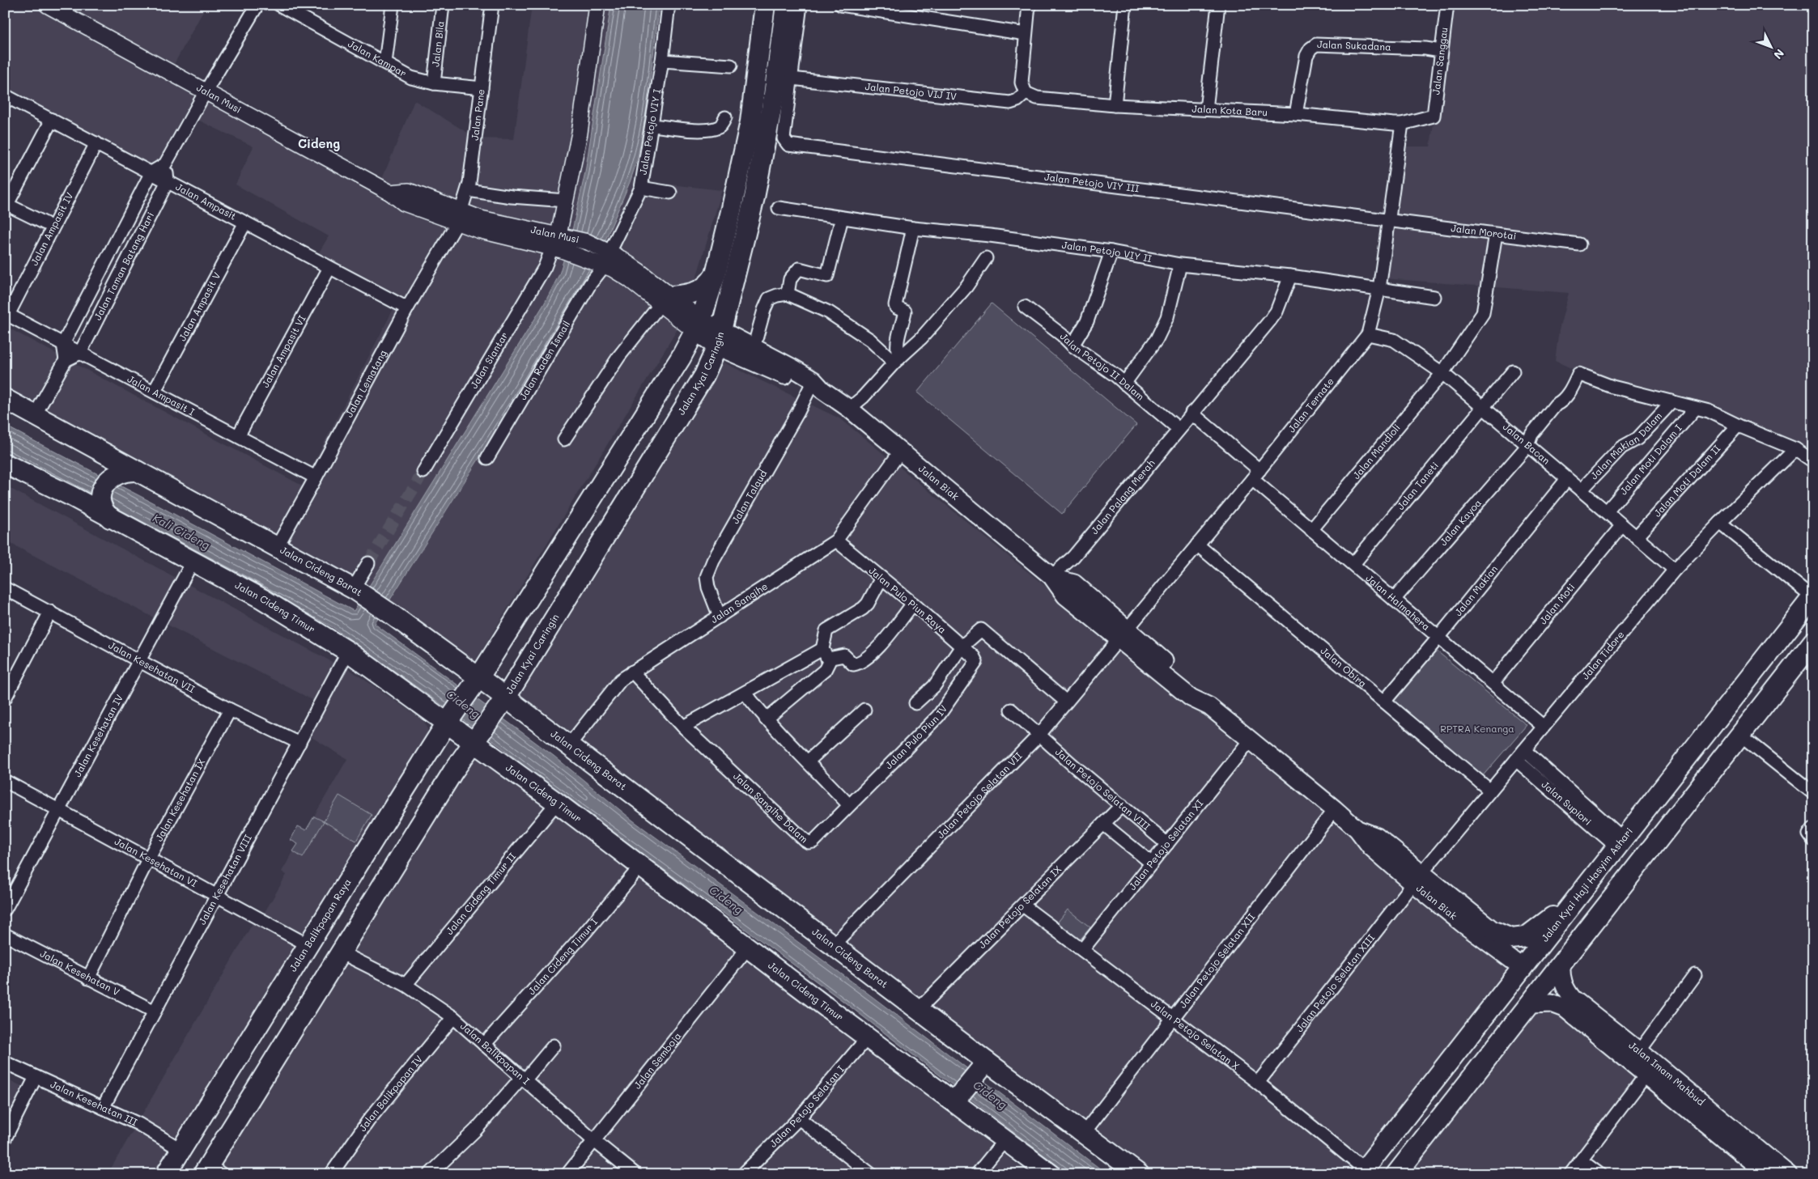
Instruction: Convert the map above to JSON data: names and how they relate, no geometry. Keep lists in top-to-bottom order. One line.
{"streets":{"main road":["Jalan Kyai Caringin","Jalan Biak","Jalan Cideng Barat","Jalan Cideng Timur","Jalan Kyai Haji Hasyim Ashari","Jalan Balikpapan Raya","Jalan Imam Mahbud"],"street":["Jalan Bila","Jalan Sukadana","Jalan Kampar","Jalan Sanggau","Jalan Petojo VIJ IV","Jalan Musi","Jalan Kota Baru","Jalan Pane","Jalan Petojo VIY I","Jalan Petojo VIY III","Jalan Ampasit","Jalan Ampasit IV","Jalan Morotai","Jalan Petojo VIY II","Jalan Taman Batang Hari","Jalan Ampasit V","Jalan Ampasit VI","Jalan Siantar","Jalan Raden Ismail","Jalan Petojo II Dalam","Jalan Lematang","Jalan Ampasit I","Jalan Ternate","Jalan Bacan","Jalan Makian Dalam","Jalan Mandioli","Jalan Moti Dalam I","Jalan Moti Dalam II","Jalan Taneti","Jalan Palang Merah","Jalan Talaud","Jalan Kayoa","Jalan Makian","Jalan Pulo Piun Raya","Jalan Halmahera","Jalan Sangihe","Jalan Moti","Jalan Tidore","Jalan Kesehatan VII","Jalan Obira","Jalan Kesehatan IV","Jalan Pulo Piun IV","Jalan Petojo Selatan VIII","Jalan Petojo Selatan VII","Jalan Kesehatan IX","Jalan Supiori","Jalan Sangihe Dalam","Jalan Petojo Selatan XI","Jalan Kesehatan VI","Jalan Kesehatan VIII","Jalan Cideng Timur II","Jalan Petojo Selatan IX","Jalan Cideng Timur I","Jalan Petojo Selatan XII","Jalan Kesehatan V","Jalan Petojo Selatan XIII","Jalan Petojo Selatan X","Jalan Balikpapan I","Jalan Semboja","Jalan Balikpapan IV","Jalan Kesehatan III","Jalan Petojo Selatan I"]},"crossings":[["Jalan Bila","Jalan Kampar"],["Jalan Sukadana","Jalan Sanggau"],["Jalan Sukadana","Jalan Kota Baru"],["Jalan Kampar","Jalan Pane"],["Jalan Sanggau","Jalan Kota Baru"],["Jalan Petojo VIJ IV","Jalan Kota Baru"],["Jalan Petojo VIJ IV","Jalan Petojo VIY III"],["Jalan Musi","Jalan Pane"],["Jalan Musi","Jalan Petojo VIY I"],["Jalan Musi","Jalan Siantar"],["Jalan Musi","Jalan Raden Ismail"],["Jalan Musi","Jalan Lematang"],["Jalan Musi","Jalan Biak"],["Jalan Kota Baru","Jalan Ternate"],["Jalan Pane","Jalan Lematang"],["Jalan Petojo VIY I","Jalan Raden Ismail"],["Jalan Petojo VIY III","Jalan Morotai"],["Jalan Petojo VIY III","Jalan Ternate"],["Jalan Ampasit","Jalan Ampasit IV"],["Jalan Ampasit","Jalan Taman Batang Hari"],["Jalan Ampasit","Jalan Ampasit V"],["Jalan Ampasit","Jalan Ampasit VI"],["Jalan Ampasit","Jalan Lematang"],["Jalan Ampasit IV","Jalan Ampasit I"],["Jalan Morotai","Jalan Ternate"],["Jalan Petojo VIY II","Jalan Ternate"],["Jalan Petojo VIY II","Jalan Palang Merah"],["Jalan Taman Batang Hari","Jalan Ampasit I"],["Jalan Ampasit V","Jalan Ampasit I"],["Jalan Ampasit VI","Jalan Ampasit I"],["Jalan Petojo II Dalam","Jalan Palang Merah"],["Jalan Kyai Caringin","Jalan Biak"],["Jalan Kyai Caringin","Jalan Cideng Barat"],["Jalan Lematang","Jalan Ampasit I"],["Jalan Lematang","Jalan Cideng Barat"],["Jalan Ternate","Jalan Bacan"],["Jalan Ternate","Jalan Biak"],["Jalan Ternate","Jalan Halmahera"],["Jalan Ternate","Jalan Obira"],["Jalan Ternate","Jalan Petojo Selatan VII"],["Jalan Bacan","Jalan Makian Dalam"],["Jalan Bacan","Jalan Mandioli"],["Jalan Bacan","Jalan Moti Dalam I"],["Jalan Bacan","Jalan Moti Dalam II"],["Jalan Bacan","Jalan Taneti"],["Jalan Bacan","Jalan Kayoa"],["Jalan Bacan","Jalan Makian"],["Jalan Bacan","Jalan Moti"],["Jalan Bacan","Jalan Tidore"],["Jalan Makian Dalam","Jalan Kayoa"],["Jalan Mandioli","Jalan Halmahera"],["Jalan Biak","Jalan Palang Merah"],["Jalan Biak","Jalan Talaud"],["Jalan Biak","Jalan Sangihe"],["Jalan Biak","Jalan Tidore"],["Jalan Biak","Jalan Petojo Selatan VII"],["Jalan Biak","Jalan Petojo Selatan XI"],["Jalan Biak","Jalan Kyai Haji Hasyim Ashari"],["Jalan Biak","Jalan Petojo Selatan XII"],["Jalan Biak","Jalan Petojo Selatan XIII"],["Jalan Taneti","Jalan Halmahera"],["Jalan Talaud","Jalan Sangihe"],["Jalan Kayoa","Jalan Halmahera"],["Jalan Cideng Barat","Jalan Sangihe"],["Jalan Cideng Barat","Jalan Petojo Selatan VII"],["Jalan Cideng Barat","Jalan Petojo Selatan IX"],["Jalan Cideng Barat","Jalan Balikpapan Raya"],["Jalan Cideng Barat","Jalan Petojo Selatan XII"],["Jalan Makian","Jalan Halmahera"],["Jalan Makian","Jalan Obira"],["Jalan Pulo Piun Raya","Jalan Sangihe"],["Jalan Pulo Piun Raya","Jalan Pulo Piun IV"],["Jalan Halmahera","Jalan Moti"],["Jalan Halmahera","Jalan Tidore"],["Jalan Sangihe","Jalan Sangihe Dalam"],["Jalan Cideng Timur","Jalan Kesehatan IV"],["Jalan Cideng Timur","Jalan Kesehatan VIII"],["Jalan Cideng Timur","Jalan Cideng Timur II"],["Jalan Cideng Timur","Jalan Balikpapan Raya"],["Jalan Cideng Timur","Jalan Cideng Timur I"],["Jalan Cideng Timur","Jalan Semboja"],["Jalan Cideng Timur","Jalan Petojo Selatan I"],["Jalan Tidore","Jalan Obira"],["Jalan Tidore","Jalan Supiori"],["Jalan Tidore","Jalan Petojo Selatan XIII"],["Jalan Kesehatan VII","Jalan Kesehatan IV"],["Jalan Kesehatan VII","Jalan Kesehatan IX"],["Jalan Kesehatan VII","Jalan Kesehatan VIII"],["Jalan Kesehatan IV","Jalan Kesehatan VI"],["Jalan Pulo Piun IV","Jalan Sangihe Dalam"],["Jalan Petojo Selatan VIII","Jalan Petojo Selatan VII"],["Jalan Petojo Selatan VIII","Jalan Petojo Selatan XI"],["Jalan Petojo Selatan VIII","Jalan Petojo Selatan IX"],["Jalan Kesehatan IX","Jalan Kesehatan VI"],["Jalan Kesehatan IX","Jalan Kesehatan V"],["Jalan Supiori","Jalan Kyai Haji Hasyim Ashari"],["Jalan Petojo Selatan XI","Jalan Petojo Selatan X"],["Jalan Kesehatan VI","Jalan Kesehatan VIII"],["Jalan Kesehatan VI","Jalan Balikpapan Raya"],["Jalan Kesehatan VIII","Jalan Kesehatan V"],["Jalan Kesehatan VIII","Jalan Kesehatan III"],["Jalan Kyai Haji Hasyim Ashari","Jalan Petojo Selatan X"],["Jalan Cideng Timur II","Jalan Balikpapan I"],["Jalan Petojo Selatan IX","Jalan Petojo Selatan X"],["Jalan Balikpapan Raya","Jalan Kesehatan III"],["Jalan Cideng Timur I","Jalan Balikpapan I"],["Jalan Petojo Selatan XII","Jalan Petojo Selatan X"],["Jalan Petojo Selatan XIII","Jalan Petojo Selatan X"],["Jalan Balikpapan I","Jalan Semboja"],["Jalan Balikpapan I","Jalan Balikpapan IV"]],"districts":["Cideng"],"water":["Kali Cideng","Cideng"],"parks":["RPTRA Kenanga"],"north":"bottom right"}
